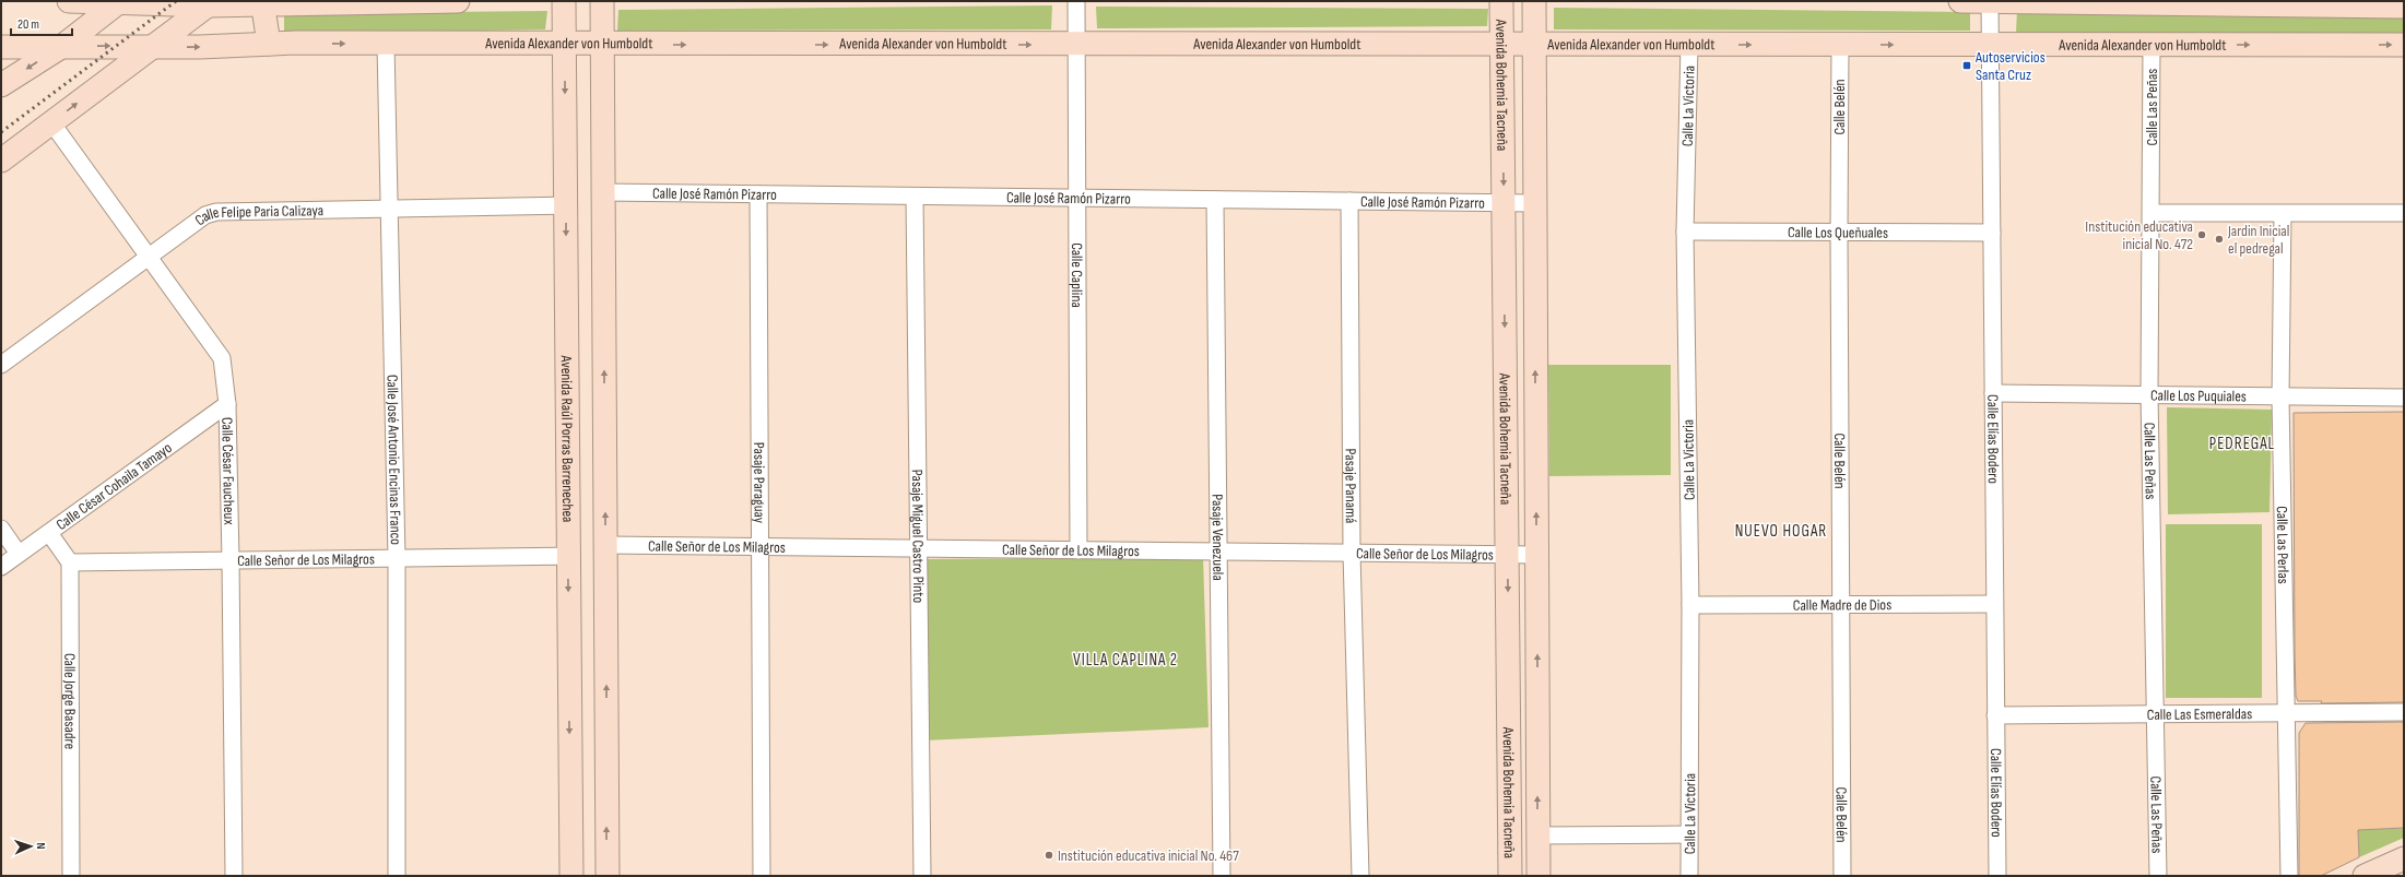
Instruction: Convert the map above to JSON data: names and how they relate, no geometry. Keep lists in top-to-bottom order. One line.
{"streets":{"street":["Avenida Alexander von Humboldt","Avenida Bohemia Tacneña","Calle La Victoria","Calle Belén","Calle Las Peñas","Calle José Ramón Pizarro","Calle Felipe Paria Calizaya","Calle Los Queñuales","Calle Caplina","Calle Los Puquiales","Avenida Raúl Porras Barrenechea","Calle Elías Bodero","Calle José Antonio Encinas Franco","Calle César Faucheux","Pasaje Paraguay","Calle César Cohaila Tamayo","Pasaje Panamá","Pasaje Miguel Castro Pinto","Pasaje Venezuela","Calle Las Perlas","Calle Señor de Los Milagros","Calle Madre de Dios","Calle Jorge Basadre","Calle Las Esmeraldas"]},"crossings":[["Avenida Alexander von Humboldt","Avenida Bohemia Tacneña"],["Avenida Alexander von Humboldt","Calle La Victoria"],["Avenida Alexander von Humboldt","Calle Belén"],["Avenida Alexander von Humboldt","Calle Las Peñas"],["Avenida Alexander von Humboldt","Calle Caplina"],["Avenida Alexander von Humboldt","Avenida Raúl Porras Barrenechea"],["Avenida Alexander von Humboldt","Calle Elías Bodero"],["Avenida Alexander von Humboldt","Calle José Antonio Encinas Franco"],["Avenida Bohemia Tacneña","Calle José Ramón Pizarro"],["Avenida Bohemia Tacneña","Calle Señor de Los Milagros"],["Calle La Victoria","Calle Los Queñuales"],["Calle La Victoria","Calle Madre de Dios"],["Calle Belén","Calle Los Queñuales"],["Calle Belén","Calle Madre de Dios"],["Calle Las Peñas","Calle Los Puquiales"],["Calle Las Peñas","Calle Las Esmeraldas"],["Calle José Ramón Pizarro","Calle Caplina"],["Calle José Ramón Pizarro","Pasaje Paraguay"],["Calle José Ramón Pizarro","Pasaje Panamá"],["Calle José Ramón Pizarro","Pasaje Miguel Castro Pinto"],["Calle José Ramón Pizarro","Pasaje Venezuela"],["Calle Felipe Paria Calizaya","Avenida Raúl Porras Barrenechea"],["Calle Felipe Paria Calizaya","Calle José Antonio Encinas Franco"],["Calle Felipe Paria Calizaya","Calle César Faucheux"],["Calle Los Queñuales","Calle Elías Bodero"],["Calle Caplina","Calle Señor de Los Milagros"],["Calle Los Puquiales","Calle Elías Bodero"],["Calle Los Puquiales","Calle Las Perlas"],["Avenida Raúl Porras Barrenechea","Calle Señor de Los Milagros"],["Calle Elías Bodero","Calle Madre de Dios"],["Calle Elías Bodero","Calle Las Esmeraldas"],["Calle José Antonio Encinas Franco","Calle Señor de Los Milagros"],["Calle César Faucheux","Calle César Cohaila Tamayo"],["Calle César Faucheux","Calle Señor de Los Milagros"],["Pasaje Paraguay","Calle Señor de Los Milagros"],["Pasaje Panamá","Calle Señor de Los Milagros"],["Pasaje Miguel Castro Pinto","Calle Señor de Los Milagros"],["Pasaje Venezuela","Calle Señor de Los Milagros"],["Calle Las Perlas","Calle Las Esmeraldas"],["Calle Señor de Los Milagros","Calle Jorge Basadre"]],"districts":["PEDREGAL","NUEVO HOGAR","VILLA CAPLINA 2"],"places":{"transit":["Autoservicios Santa Cruz"],"other":["Institución educativa inicial No. 472","Jardin Inicial el pedregal","Institución educativa inicial No. 467"]},"scale_bar":"20 m","north":"right"}
